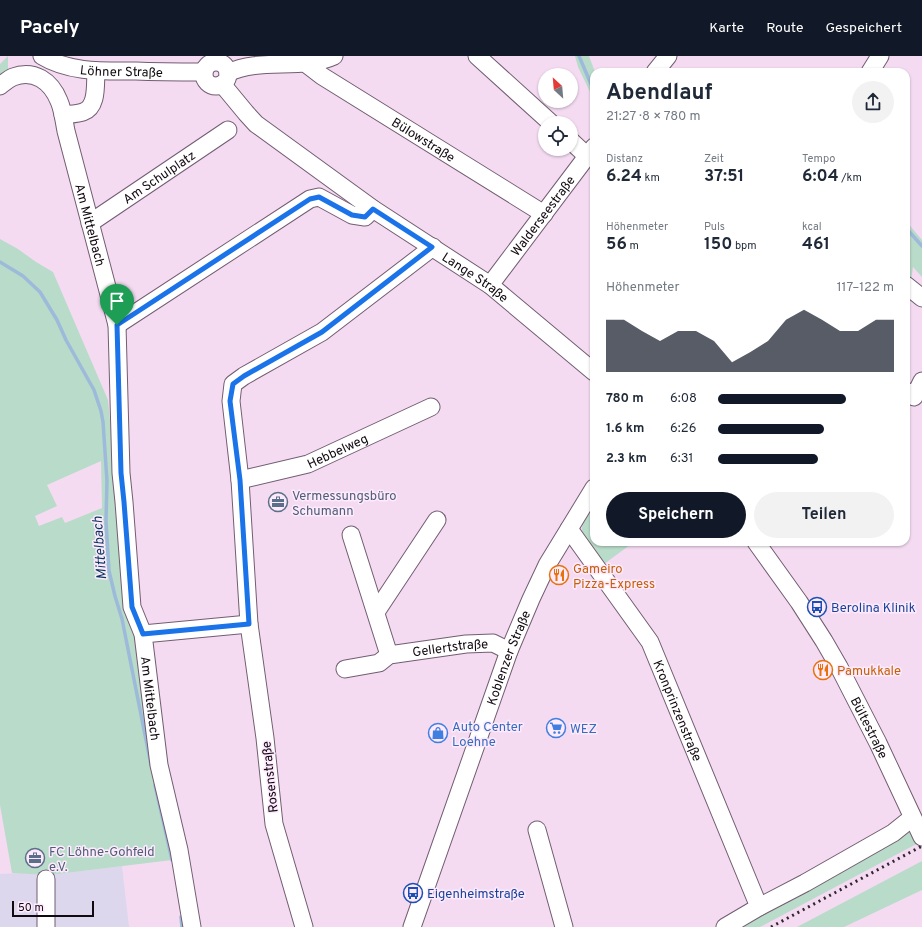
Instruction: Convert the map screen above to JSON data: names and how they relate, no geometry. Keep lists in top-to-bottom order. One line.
{"streets":{"street":["Löhner Straße","Bülowstraße","Am Schulplatz","Walderseestraße","Am Mittelbach","Lange Straße","Hebbelweg","Gellertstraße","Koblenzer Straße","Kronprinzenstraße","Bültestraße","Rosenstraße"]},"crossings":[["Löhner Straße","Lange Straße"],["Bülowstraße","Walderseestraße"],["Am Schulplatz","Am Mittelbach"],["Walderseestraße","Lange Straße"],["Lange Straße","Rosenstraße"],["Hebbelweg","Rosenstraße"],["Gellertstraße","Koblenzer Straße"],["Koblenzer Straße","Kronprinzenstraße"]],"water":["Mittelbach"],"places":{"office":["Vermessungsbüro Schumann","FC Löhne-Gohfeld e.V."],"restaurant":["Gameiro Pizza-Express","Pamukkale"],"bus stop":["Berolina Klinik","Eigenheimstraße"],"supermarket":["WEZ"],"shop":["Auto Center Loehne"]},"scale_bar":"50 m","north":"top left","page":{"header":"Pacely","nav":["Karte","Route","Gespeichert"],"heading":["Abendlauf","21:27 · 8 × 780 m"],"stats":[["Distanz","6.24 km"],["Zeit","37:51"],["Tempo","6:04 /km"],["Höhenmeter","56 m"],["Puls","150 bpm"],["kcal","461"]],"chart":["Höhenmeter","117–122 m"],"list":[{"name":"780 m","note":"6:08"},{"name":"1.6 km","note":"6:26"},{"name":"2.3 km","note":"6:31"}],"buttons":["Speichern","Teilen"],"scale":"50 m"}}
